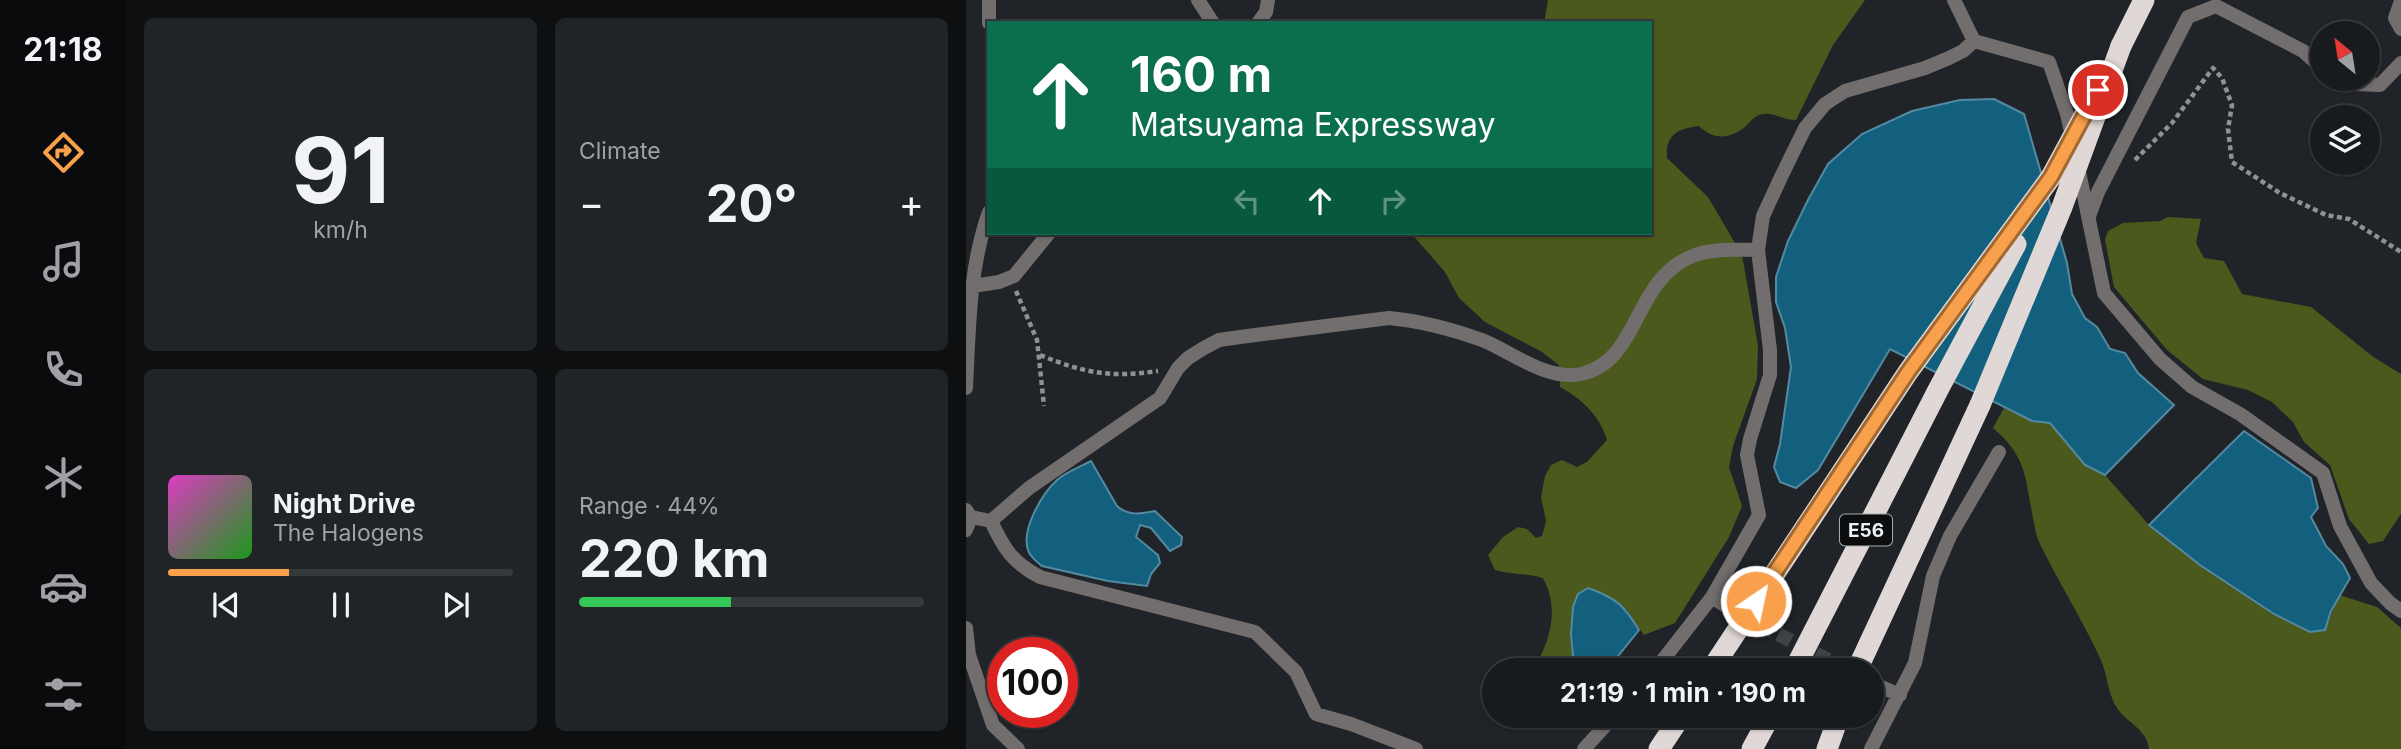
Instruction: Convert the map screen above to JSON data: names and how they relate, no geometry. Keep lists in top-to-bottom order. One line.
{"streets":{"highway":["E56"]},"north":"top left","page":{"tabs":"21:18","tile":[["91","km/h"],"Climate",["Range · 44%","220 km"]],"turn":["160 m","Matsuyama Expressway"],"heat":["−","20°","+"],"song":["Night Drive","The Halogens"],"limit":"100","trip":"21:19 · 1 min · 190 m"}}
